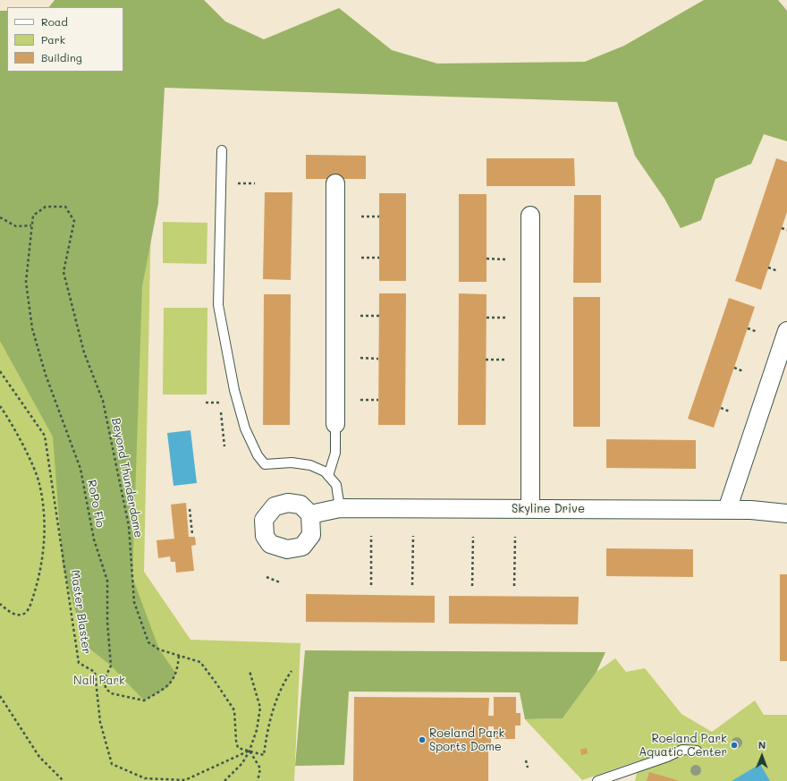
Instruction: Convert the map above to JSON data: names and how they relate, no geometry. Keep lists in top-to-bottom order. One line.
{"streets":{"street":["Skyline Drive"],"path":["Beyond Thunderdome","RoPo Flo","Master Blaster"]},"crossings":[["Beyond Thunderdome","RoPo Flo"],["Beyond Thunderdome","Master Blaster"]],"parks":["Nall Park"],"places":["Roeland Park Sports Dome","Roeland Park Aquatic Center"],"legend":["Road","Park","Building"],"north":"top"}
